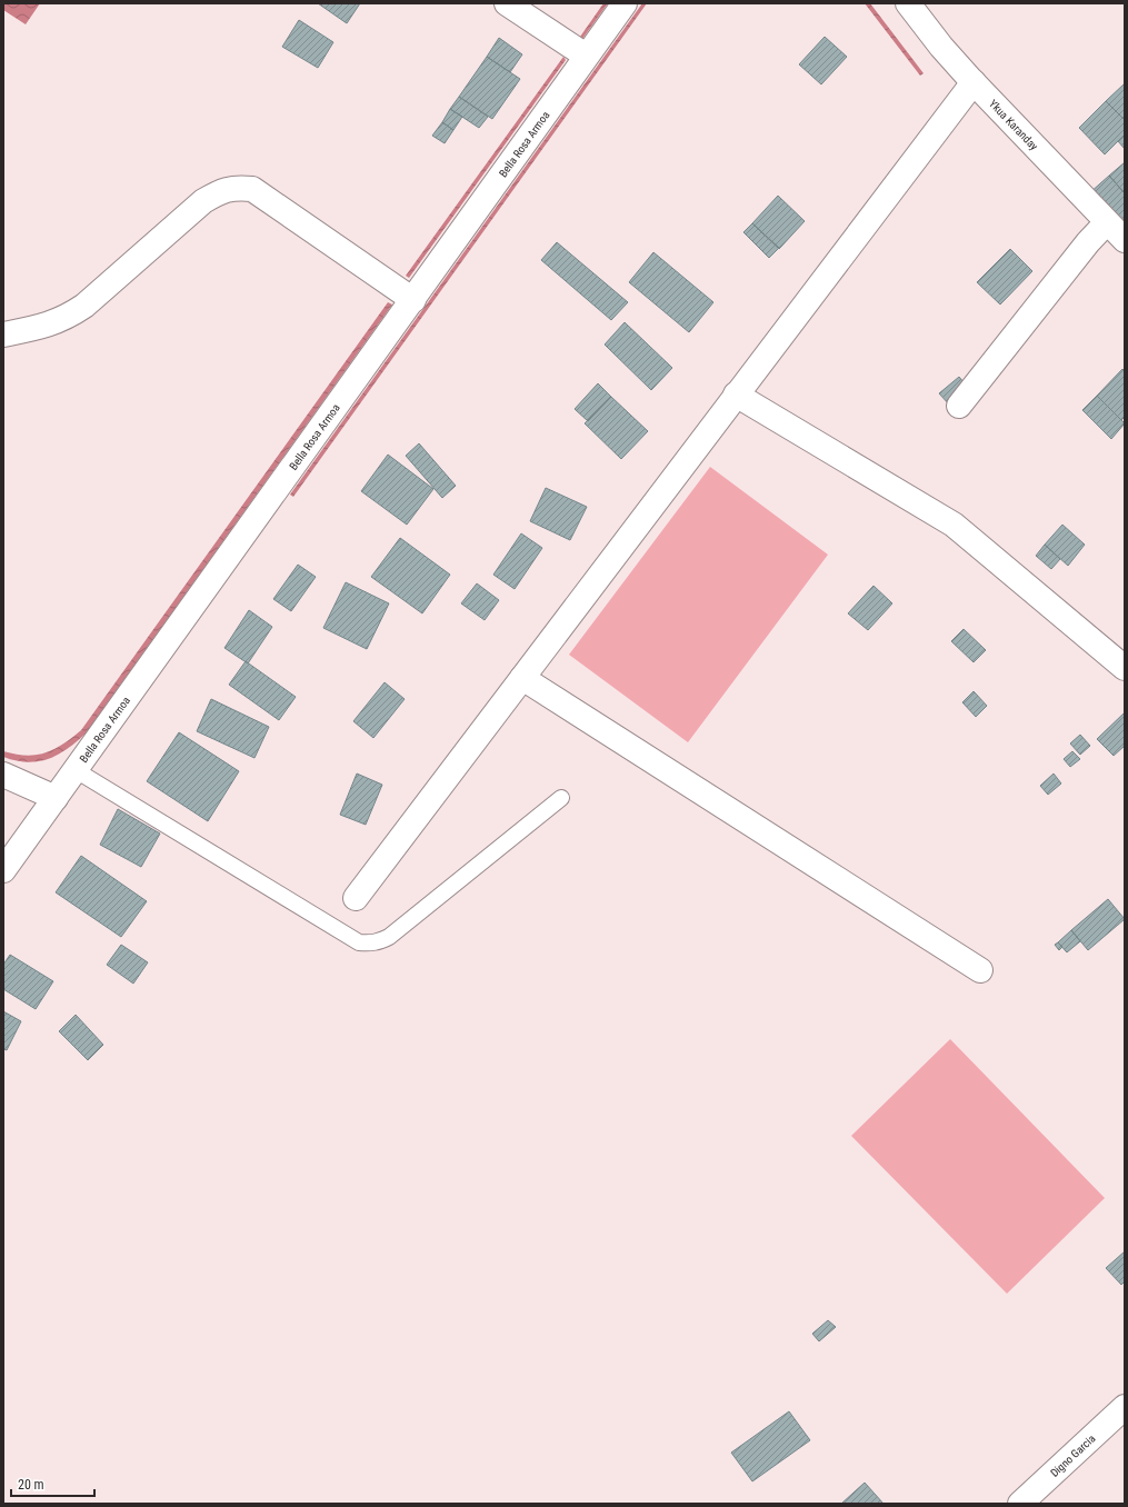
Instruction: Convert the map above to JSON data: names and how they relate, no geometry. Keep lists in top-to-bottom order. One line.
{"streets":{"street":["Ykua Karanday","Bella Rosa Armoa","Digno Garcia"]},"scale_bar":"20 m"}
